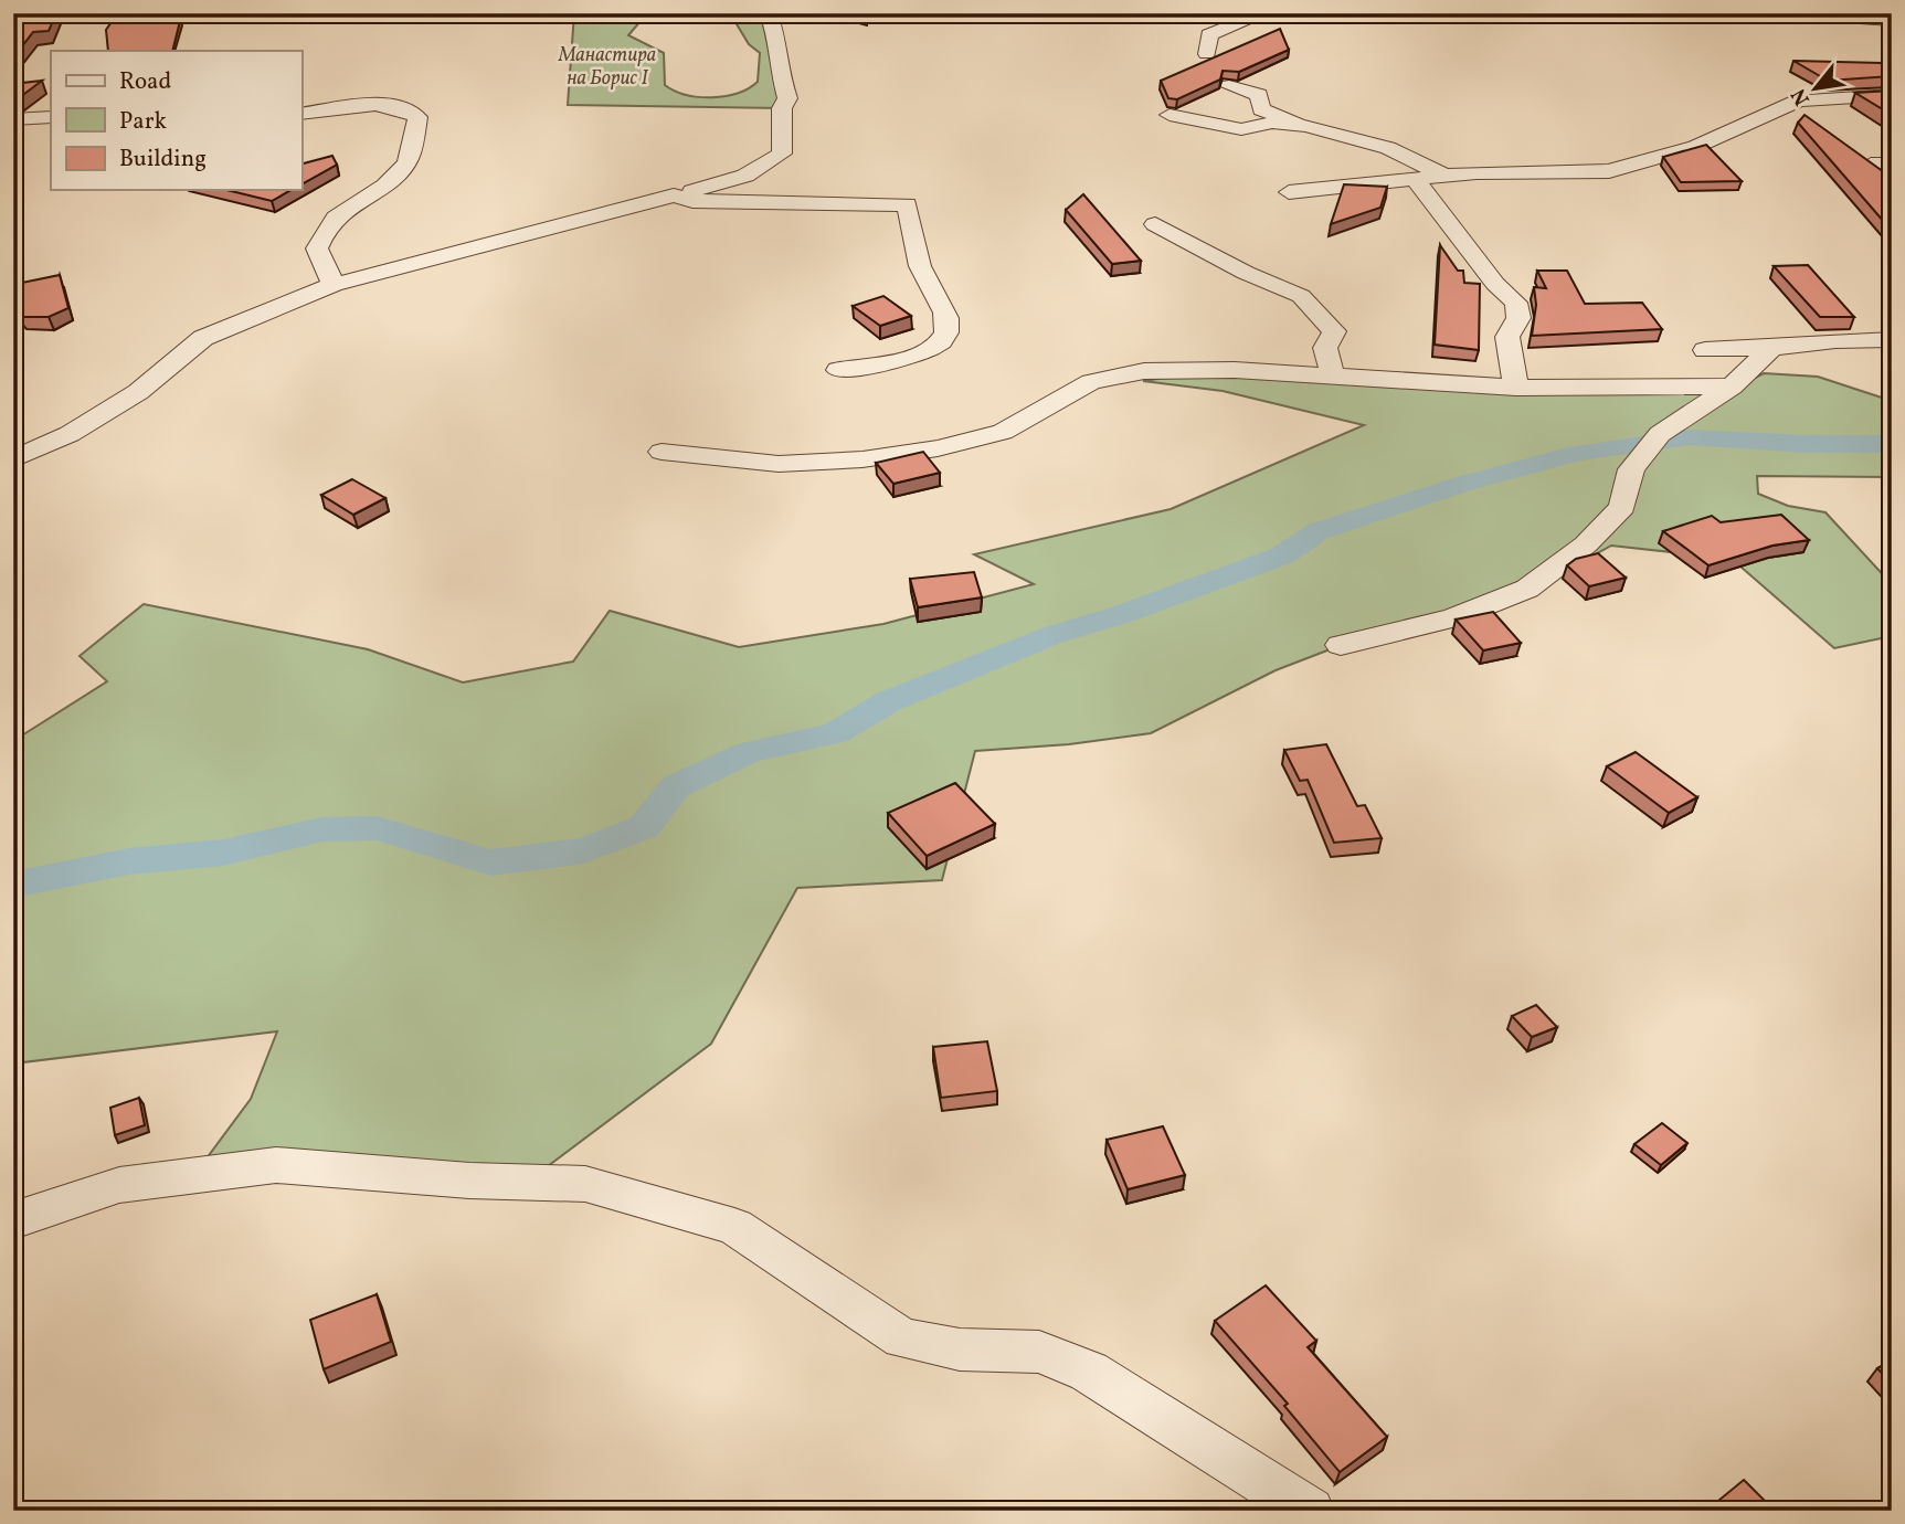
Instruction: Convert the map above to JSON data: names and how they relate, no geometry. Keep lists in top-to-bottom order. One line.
{"parks":["Манастира на Борис І"],"legend":["Road","Park","Building"],"north":"bottom left"}
